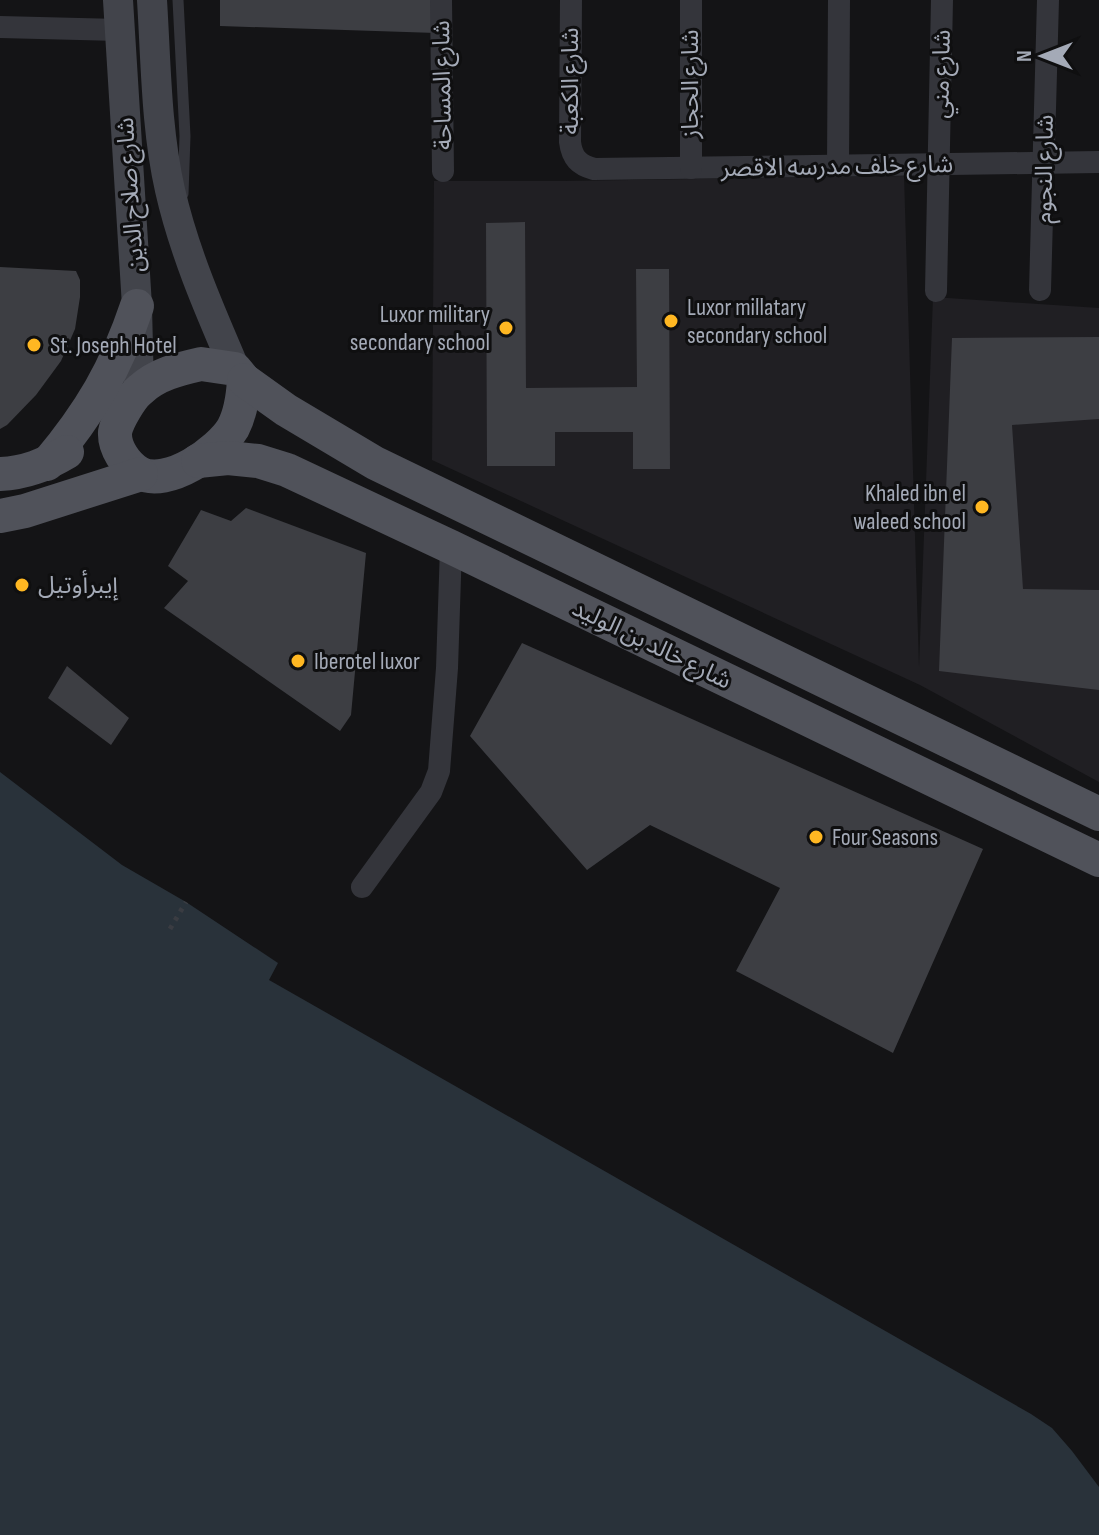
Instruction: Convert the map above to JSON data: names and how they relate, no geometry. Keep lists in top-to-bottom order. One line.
{"streets":{"main road":["شارع صلاح الدين","شارع خالد بن الوليد"],"street":["شارع مني","شارع الكعبة","شارع الحجاز","شارع المساحة","شارع خلف مدرسه الاقصر","شارع النجوم"]},"crossings":[["شارع مني","شارع خلف مدرسه الاقصر"],["شارع الكعبة","شارع خلف مدرسه الاقصر"],["شارع الحجاز","شارع خلف مدرسه الاقصر"],["شارع خلف مدرسه الاقصر","شارع النجوم"],["شارع صلاح الدين","شارع خالد بن الوليد"]],"places":["Luxor millatary secondary school","Luxor military secondary school","St. Joseph Hotel","Khaled ibn el waleed school","إيبرأوتيل","Iberotel luxor","Four Seasons"],"north":"left"}
